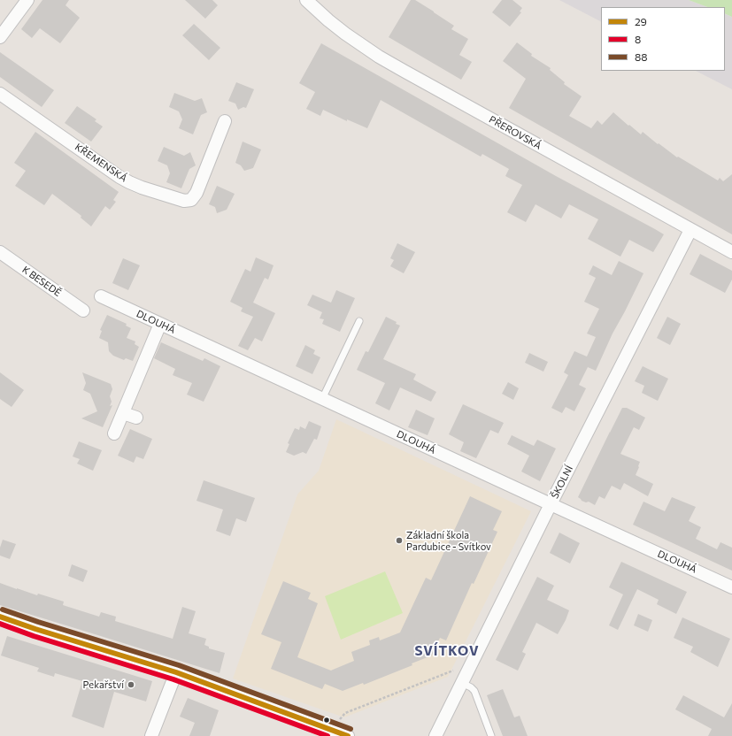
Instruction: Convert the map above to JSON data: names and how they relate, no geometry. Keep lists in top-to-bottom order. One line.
{"streets":{"street":["PŘEROVSKÁ","KŘEMENSKÁ","K BESEDĚ","DLOUHÁ","ŠKOLNÍ"]},"crossings":[["PŘEROVSKÁ","ŠKOLNÍ"],["DLOUHÁ","ŠKOLNÍ"]],"districts":["SVÍTKOV"],"places":["Základní škola Pardubice - Svítkov","Pekařství"],"lines":["transit line 88","transit line 29","transit line 8"],"legend":["29","8","88"]}
